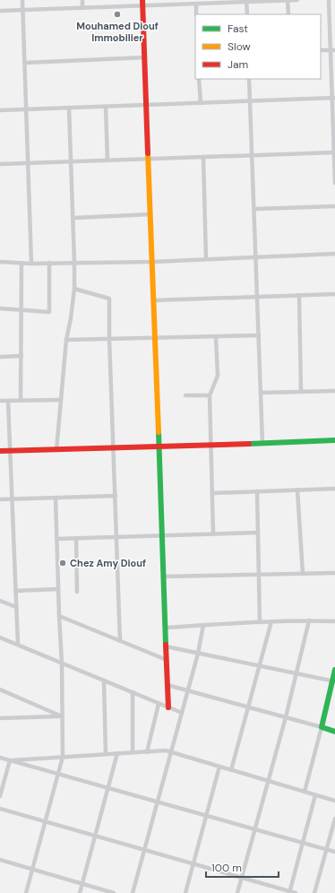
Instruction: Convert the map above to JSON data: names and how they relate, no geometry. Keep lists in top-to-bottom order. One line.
{"places":["Mouhamed Diouf Immobilier","Chez Amy Diouf"],"legend":["Fast","Slow","Jam"],"scale_bar":"100 m"}
